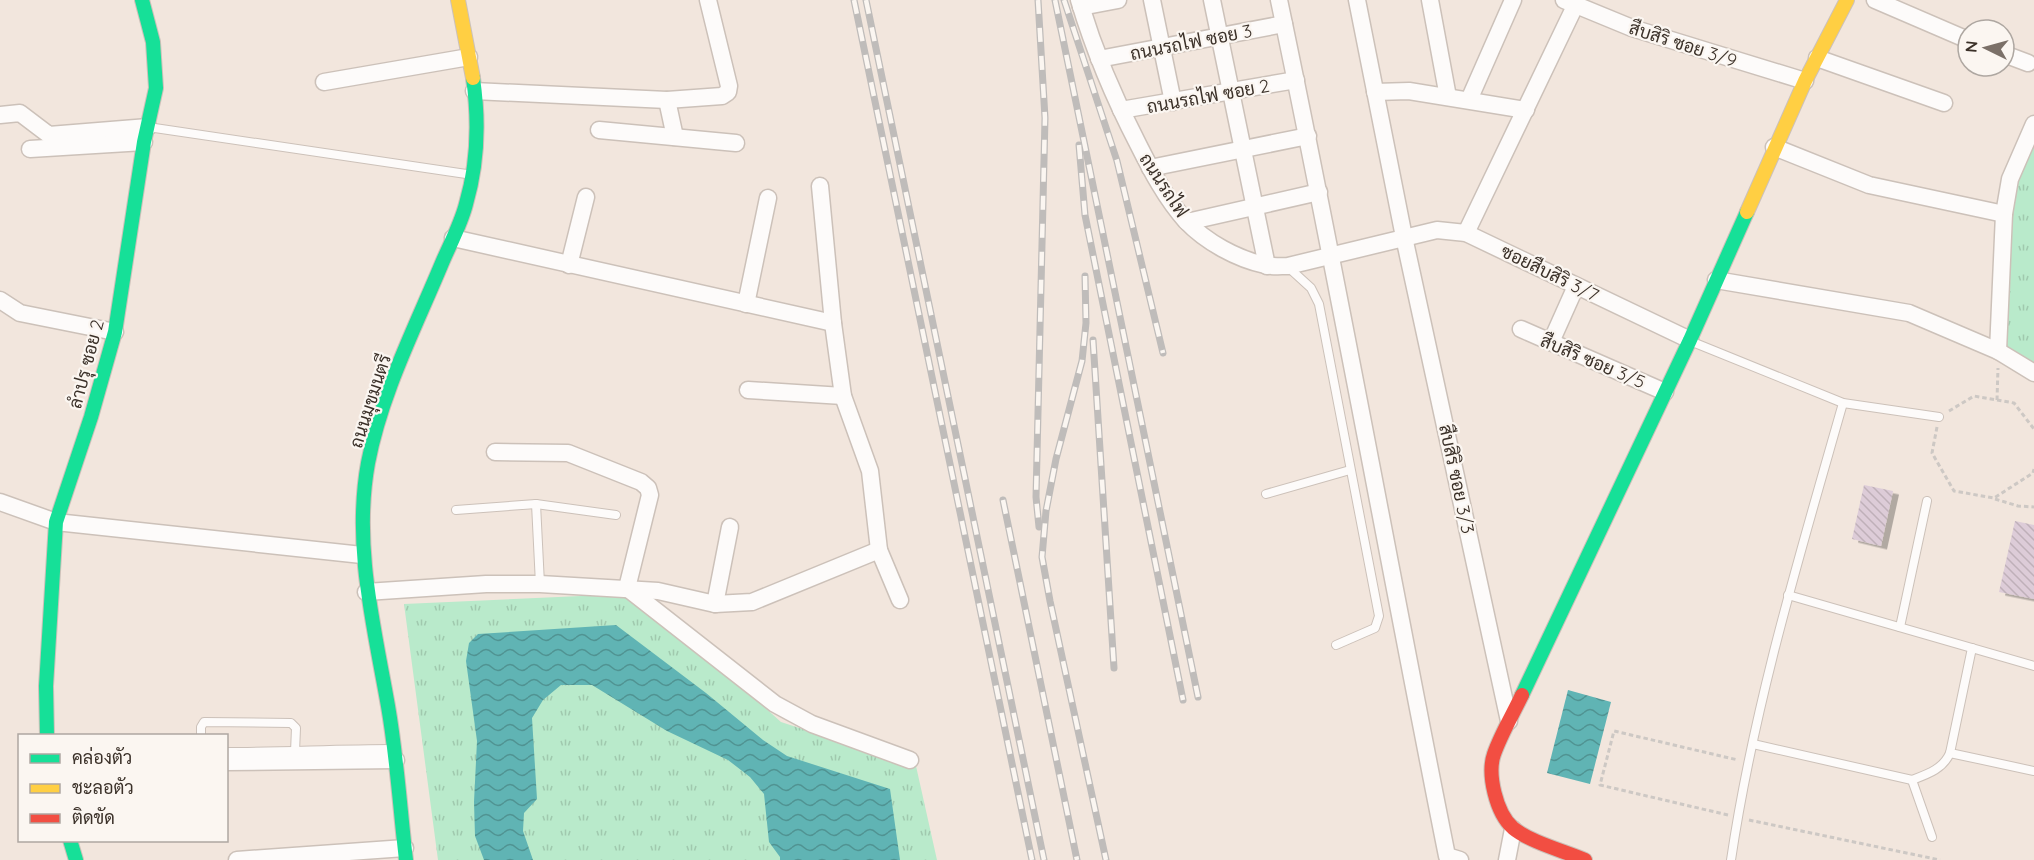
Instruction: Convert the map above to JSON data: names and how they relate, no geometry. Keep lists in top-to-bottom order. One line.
{"streets":{"street":["ถนนรถไฟ ซอย 3","สืบสิริ ซอย 3/9","ถนนรถไฟ ซอย 2","ถนนรถไฟ","ซอยสืบสิริ 3/7","สืบสิริ ซอย 3/5","ลำปรุ ซอย 2","ถนนมุขมนตรี","สืบสิริ ซอย 3/3"]},"crossings":[["ถนนรถไฟ ซอย 3","ถนนรถไฟ"],["ถนนรถไฟ ซอย 2","ถนนรถไฟ"],["ถนนรถไฟ","ซอยสืบสิริ 3/7"],["ถนนรถไฟ","สืบสิริ ซอย 3/3"],["ซอยสืบสิริ 3/7","สืบสิริ ซอย 3/3"]],"legend":["คล่องตัว","ชะลอตัว","ติดขัด"],"north":"left"}
